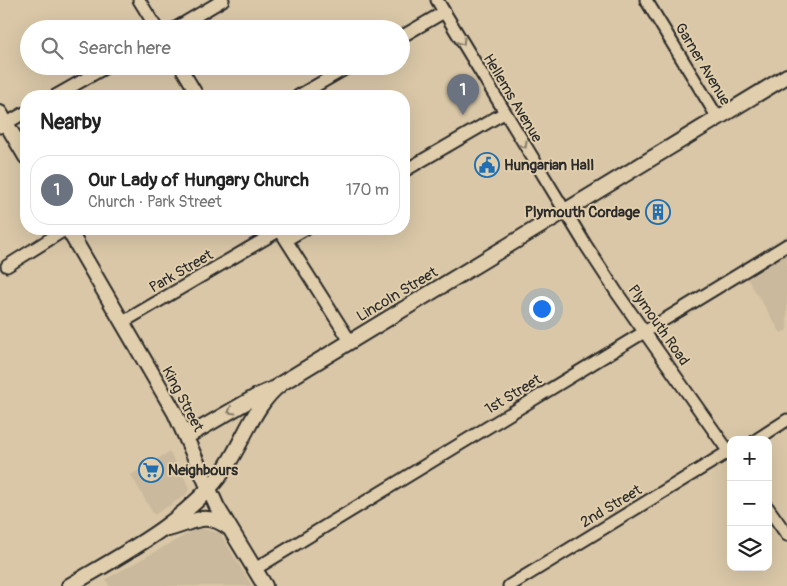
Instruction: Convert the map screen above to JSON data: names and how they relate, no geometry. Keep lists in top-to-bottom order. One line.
{"streets":{"main road":["Lincoln Street","King Street"],"street":["Garner Avenue","Hellems Avenue","Park Street","Plymouth Road","1st Street","2nd Street"]},"crossings":[["Garner Avenue","Lincoln Street"],["Hellems Avenue","Lincoln Street"],["Hellems Avenue","Plymouth Road"],["Park Street","King Street"],["Lincoln Street","Plymouth Road"],["Lincoln Street","King Street"],["Plymouth Road","1st Street"],["1st Street","King Street"]],"one_way":["Hellems Avenue"],"places":{"public building":["Hungarian Hall"],"building":["Plymouth Cordage"],"supermarket":["Neighbours"]},"page":{"search":"Search here","pins":"1","heading":"Nearby","list":[{"mark":"1","name":"Our Lady of Hungary Church","note":"Church · Park Street","value":"170 m"}],"map_buttons":["+","−"]}}
